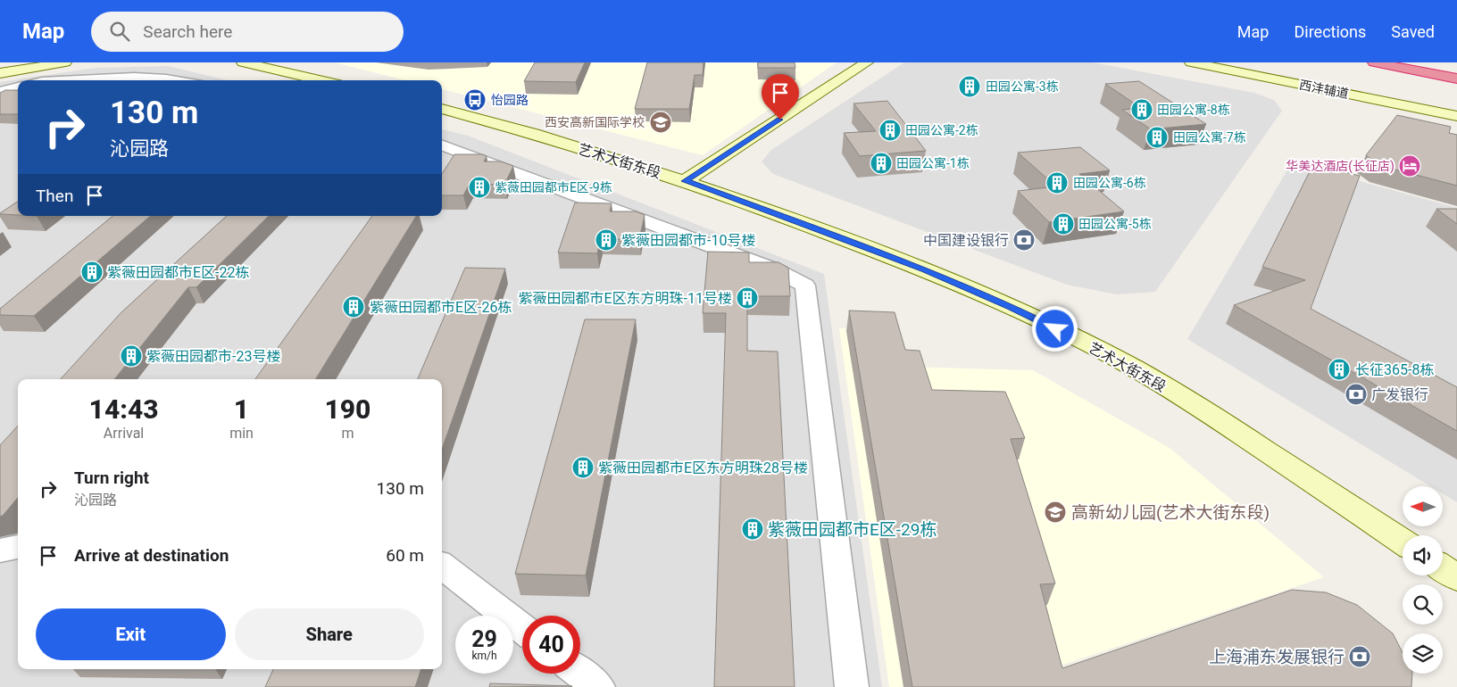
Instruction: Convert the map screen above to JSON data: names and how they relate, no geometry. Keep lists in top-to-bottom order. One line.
{"streets":{"street":["西沣辅道","艺术大街东段"]},"places":{"building":["田园公寓-3栋","田园公寓-8栋","田园公寓-2栋","田园公寓-7栋","田园公寓-1栋","田园公寓-6栋","紫薇田园都市E区-9栋","田园公寓-5栋","紫薇田园都市-10号楼","紫薇田园都市E区-22栋","紫薇田园都市E区东方明珠-11号楼","紫薇田园都市E区-26栋","紫薇田园都市-23号楼","长征365-8栋","紫薇田园都市E区东方明珠28号楼","紫薇田园都市E区-29栋"],"bus stop":["怡园路"],"school or university":["西安高新国际学校","高新幼儿园(艺术大街东段)"],"hotel":["华美达酒店(长征店)"],"bank":["中国建设银行","广发银行","上海浦东发展银行"]},"north":"left","page":{"header":"Map","search":"Search here","nav":["Map","Directions","Saved"],"turn":["130 m","沁园路"],"then":"Then","eta":["14:43","Arrival","1","min","190","m"],"list":[{"name":"Turn right","note":"沁园路","value":"130 m"},{"name":"Arrive at destination","value":"60 m"}],"buttons":["Exit","Share"],"speed":"29 km/h","limit":"40"}}
